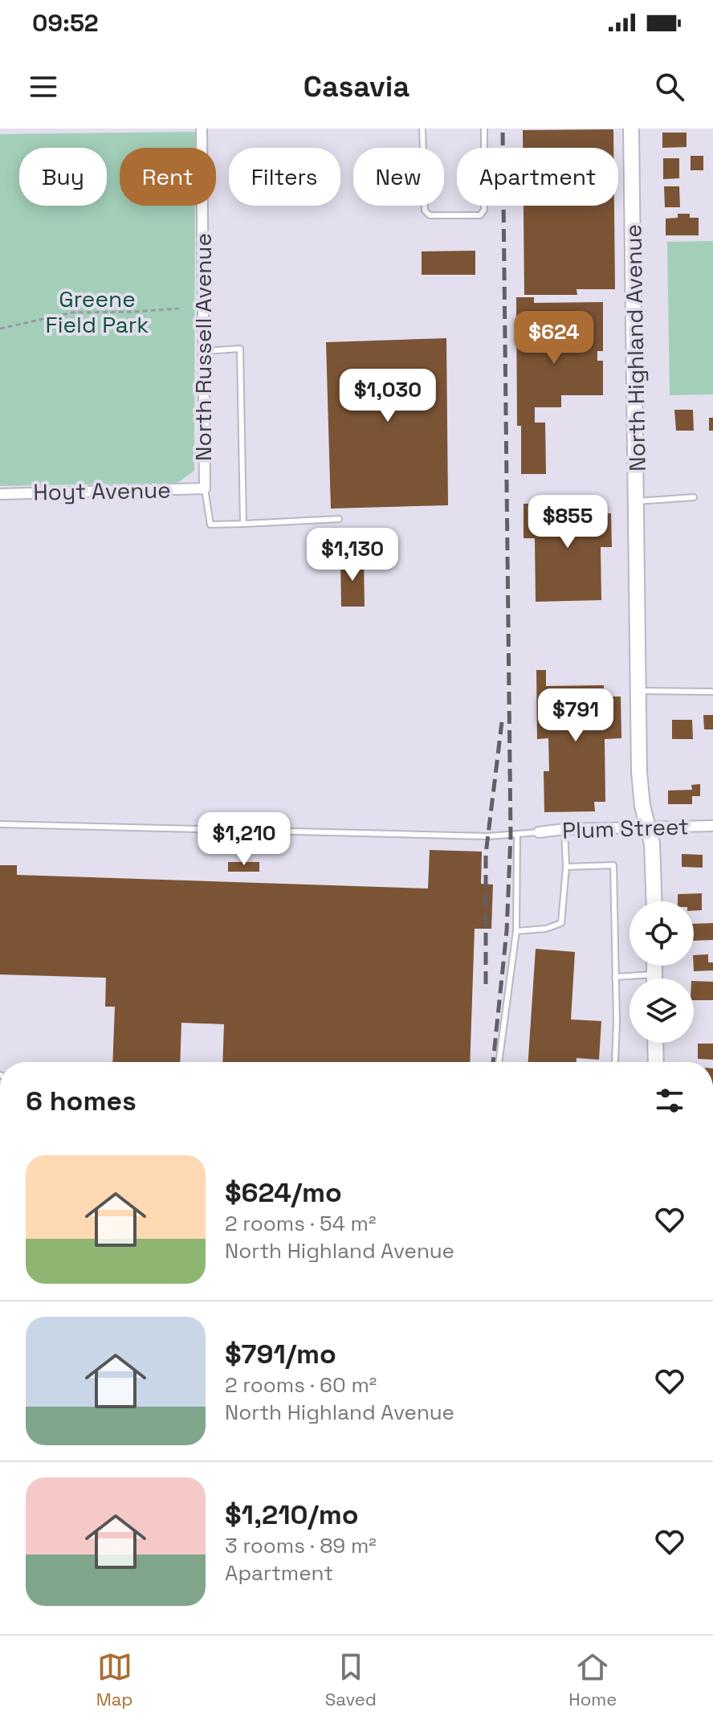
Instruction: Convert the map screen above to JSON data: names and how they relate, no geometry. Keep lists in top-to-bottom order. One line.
{"streets":{"street":["North Russell Avenue","North Highland Avenue","Hoyt Avenue","Plum Street"]},"crossings":[["North Russell Avenue","Hoyt Avenue"],["North Highland Avenue","Plum Street"]],"parks":["Greene Field Park"],"page":{"status":"09:52","header":"Casavia","chip":["Buy","Rent","Filters","New","Apartment"],"price":["$624","$1,030","$855","$1,130","$791","$1,210"],"heading":"6 homes","list":[{"name":"$624/mo","note":"2 rooms · 54 m² · North Highland Avenue"},{"name":"$791/mo","note":"2 rooms · 60 m² · North Highland Avenue"},{"name":"$1,210/mo","note":"3 rooms · 89 m² · Apartment"}],"tabs":["Map","Saved","Home"]}}
